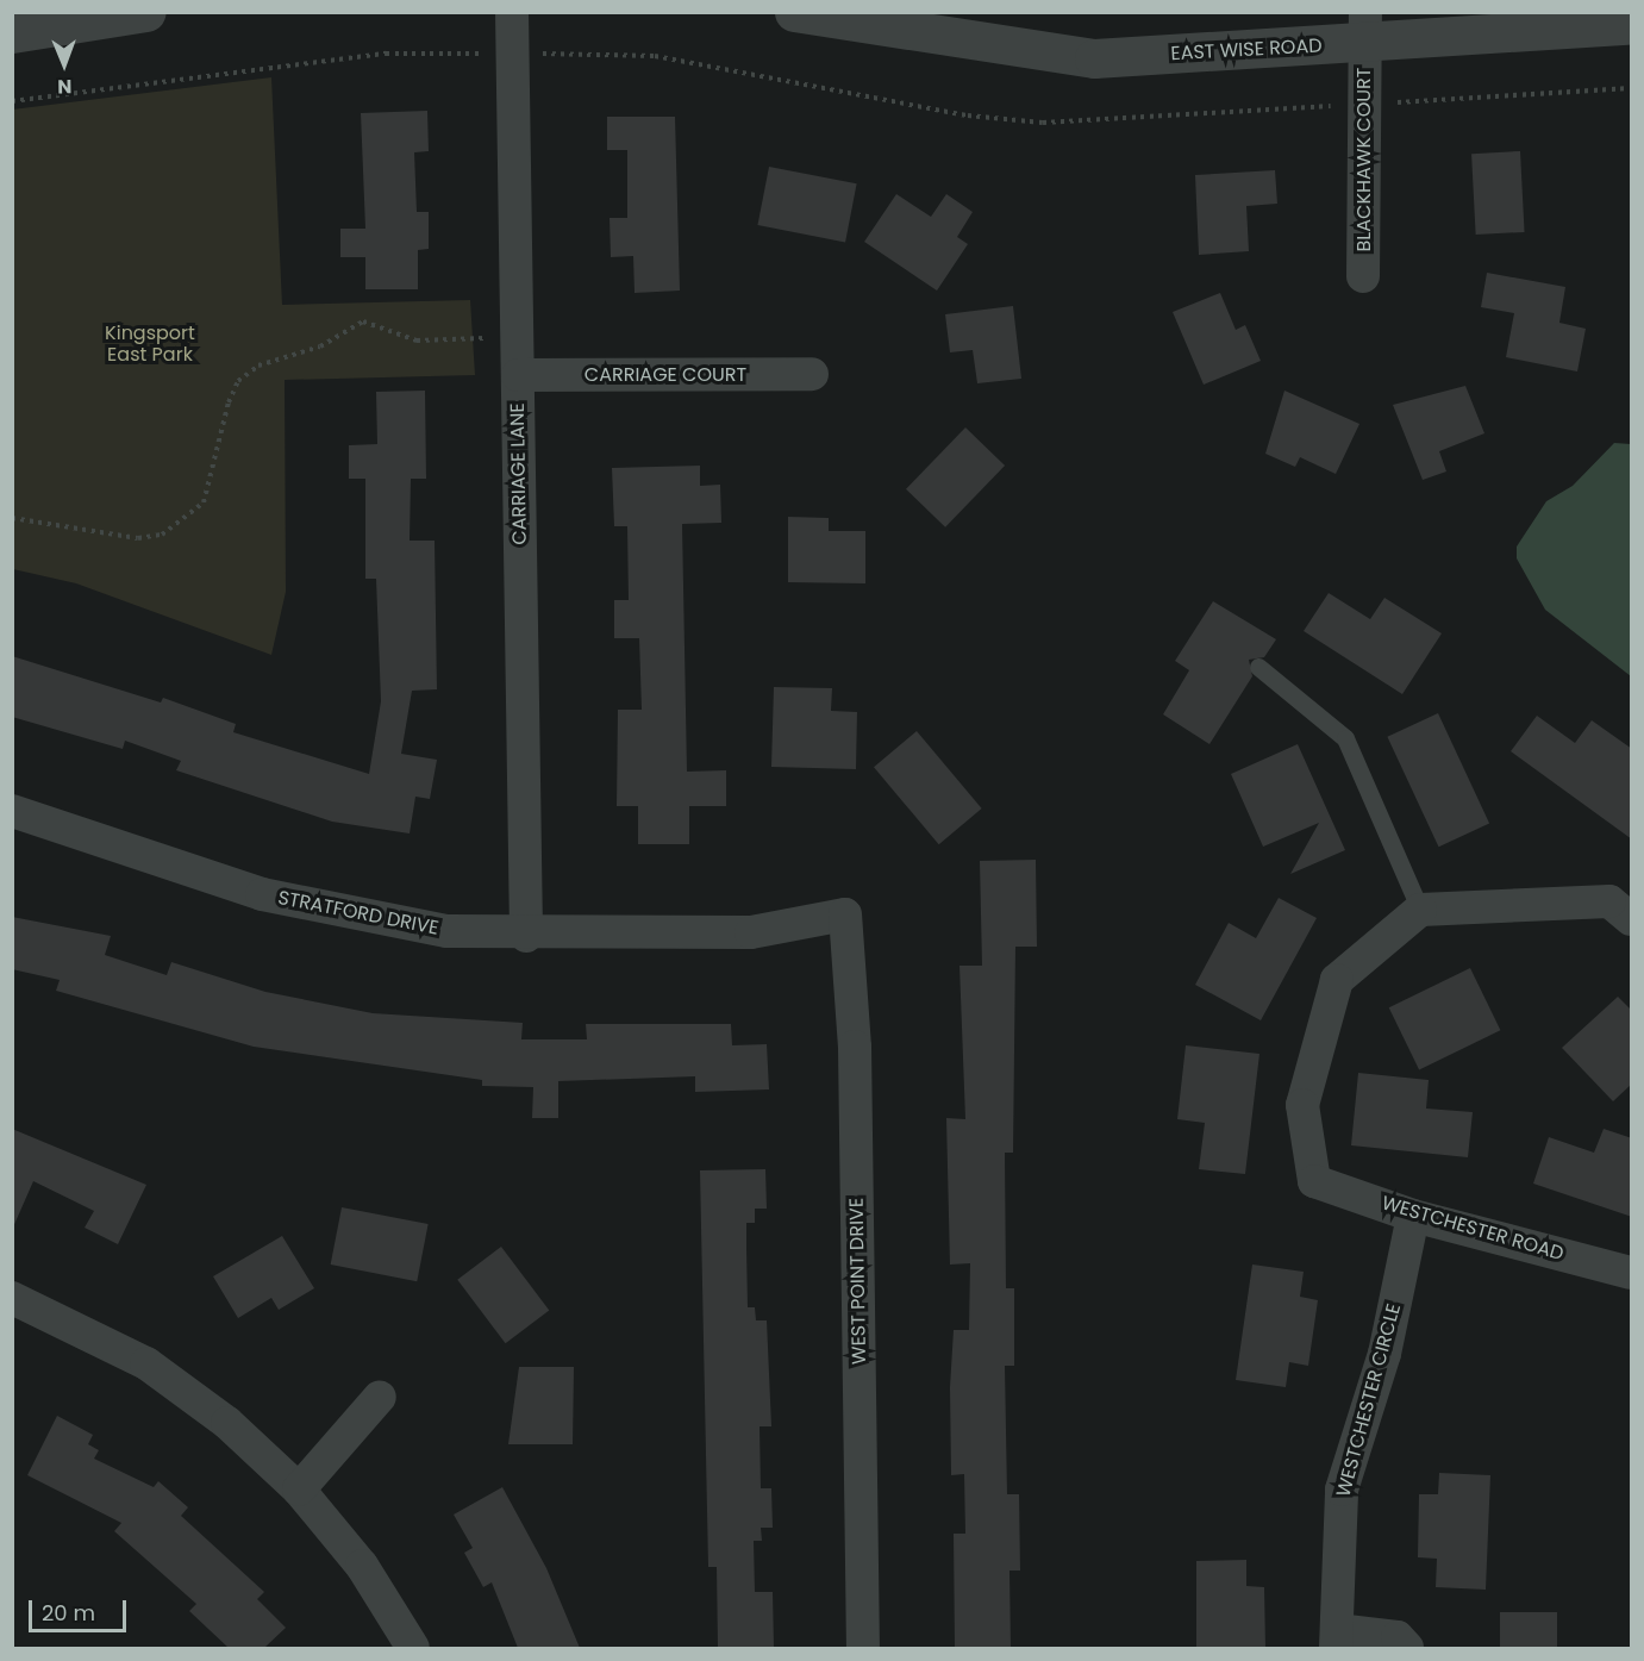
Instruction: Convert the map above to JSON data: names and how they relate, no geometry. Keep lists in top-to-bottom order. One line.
{"streets":{"street":["EAST WISE ROAD","BLACKHAWK COURT","CARRIAGE COURT","CARRIAGE LANE","STRATFORD DRIVE","WESTCHESTER ROAD","WEST POINT DRIVE","WESTCHESTER CIRCLE"]},"crossings":[["EAST WISE ROAD","BLACKHAWK COURT"],["CARRIAGE COURT","CARRIAGE LANE"],["CARRIAGE LANE","STRATFORD DRIVE"],["STRATFORD DRIVE","WEST POINT DRIVE"],["WESTCHESTER ROAD","WESTCHESTER CIRCLE"]],"parks":["Kingsport East Park"],"scale_bar":"20 m","north":"bottom"}
